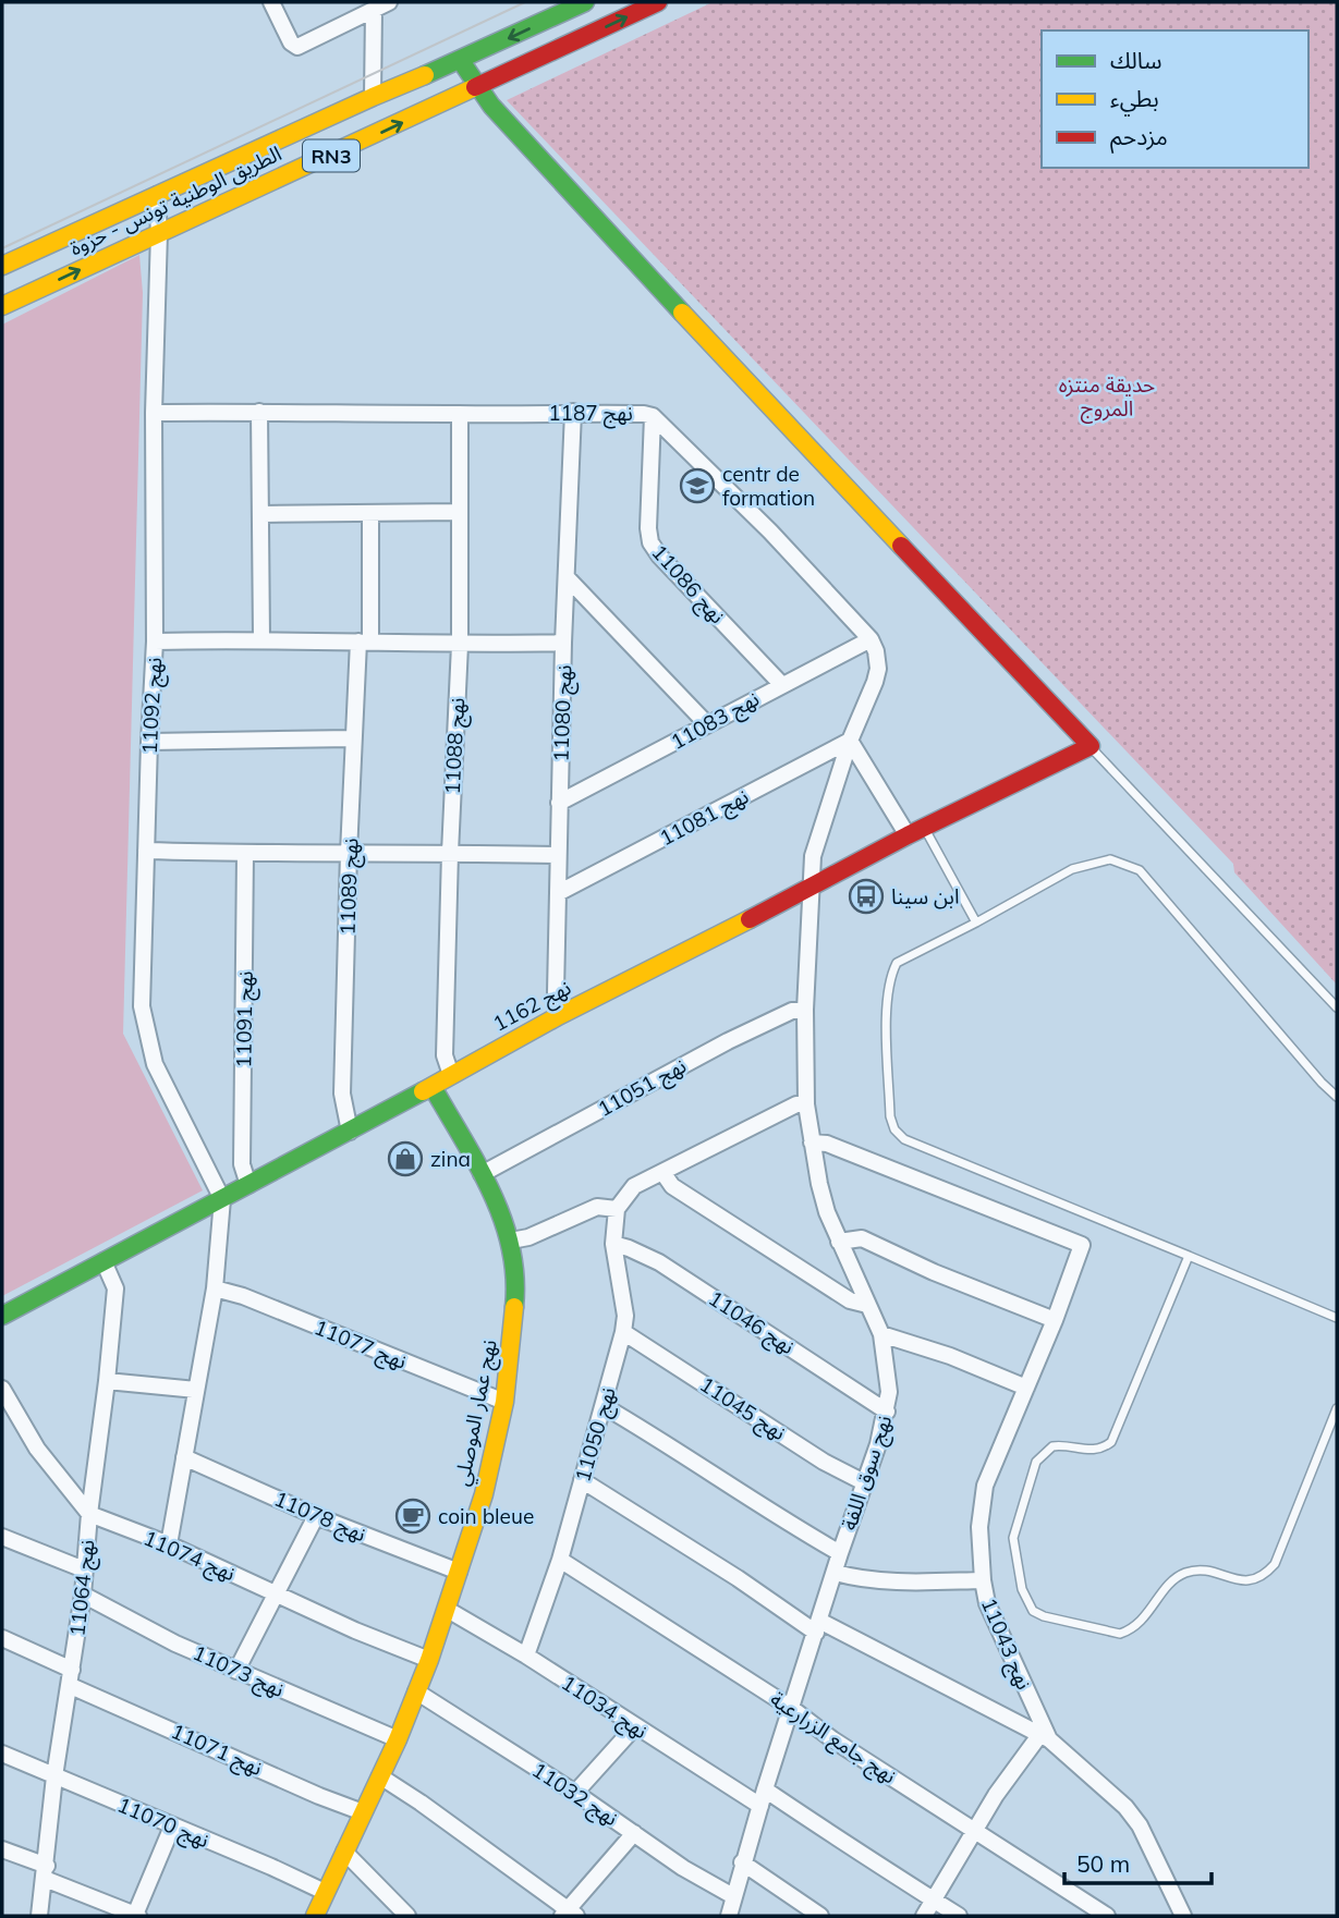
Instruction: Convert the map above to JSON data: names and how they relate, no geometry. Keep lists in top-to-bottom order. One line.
{"streets":{"main road":["RN3","الطريق الوطنية تونس - حزوة","نهج 1162","نهج عمار الموصلي"],"street":["نهج 1187","نهج 11086","نهج 11092","نهج 11080","نهج 11083","نهج 11088","نهج 11081","نهج 11089","نهج 11091","نهج 11051","نهج 11046","نهج 11077","نهج 11045","نهج 11050","نهج سوق اللفة","نهج 11078","نهج 11074","نهج 11064","نهج 11043","نهج 11073","نهج 11034","نهج جامع الزرارعية","نهج 11071","نهج 11032","نهج 11070"]},"crossings":[["الطريق الوطنية تونس - حزوة","نهج 11092"],["نهج 1187","نهج 11086"],["نهج 1187","نهج 11092"],["نهج 1187","نهج 11080"],["نهج 1187","نهج 11083"],["نهج 1187","نهج 11088"],["نهج 11086","نهج 11083"],["نهج 11092","نهج 1162"],["نهج 11080","نهج 11083"],["نهج 11080","نهج 11081"],["نهج 11080","نهج 1162"],["نهج 11088","نهج 1162"],["نهج 11089","نهج 1162"],["نهج 1162","نهج 11091"],["نهج 1162","نهج عمار الموصلي"],["نهج 1162","نهج سوق اللفة"],["نهج 1162","نهج 11064"],["نهج 11051","نهج عمار الموصلي"],["نهج 11051","نهج سوق اللفة"],["نهج 11046","نهج 11050"],["نهج 11046","نهج سوق اللفة"],["نهج 11077","نهج عمار الموصلي"],["نهج 11045","نهج 11050"],["نهج 11045","نهج سوق اللفة"],["نهج عمار الموصلي","نهج 11078"],["نهج عمار الموصلي","نهج 11074"],["نهج عمار الموصلي","نهج 11073"],["نهج عمار الموصلي","نهج 11034"],["نهج عمار الموصلي","نهج 11071"],["نهج عمار الموصلي","نهج 11032"],["نهج عمار الموصلي","نهج 11070"],["نهج 11050","نهج 11034"],["نهج 11050","نهج جامع الزرارعية"],["نهج سوق اللفة","نهج 11043"],["نهج سوق اللفة","نهج 11034"],["نهج سوق اللفة","نهج جامع الزرارعية"],["نهج سوق اللفة","نهج 11032"],["نهج 11074","نهج 11064"],["نهج 11064","نهج 11073"],["نهج 11064","نهج 11071"],["نهج 11064","نهج 11070"]],"parks":["حديقة منتزه المروج"],"places":{"school or university":["centr de formation"],"bus stop":["ابن سينا"],"shop":["zina"],"cafe":["coin bleue"]},"legend":["سالك","بطيء","مزدحم"],"scale_bar":"50 m"}
